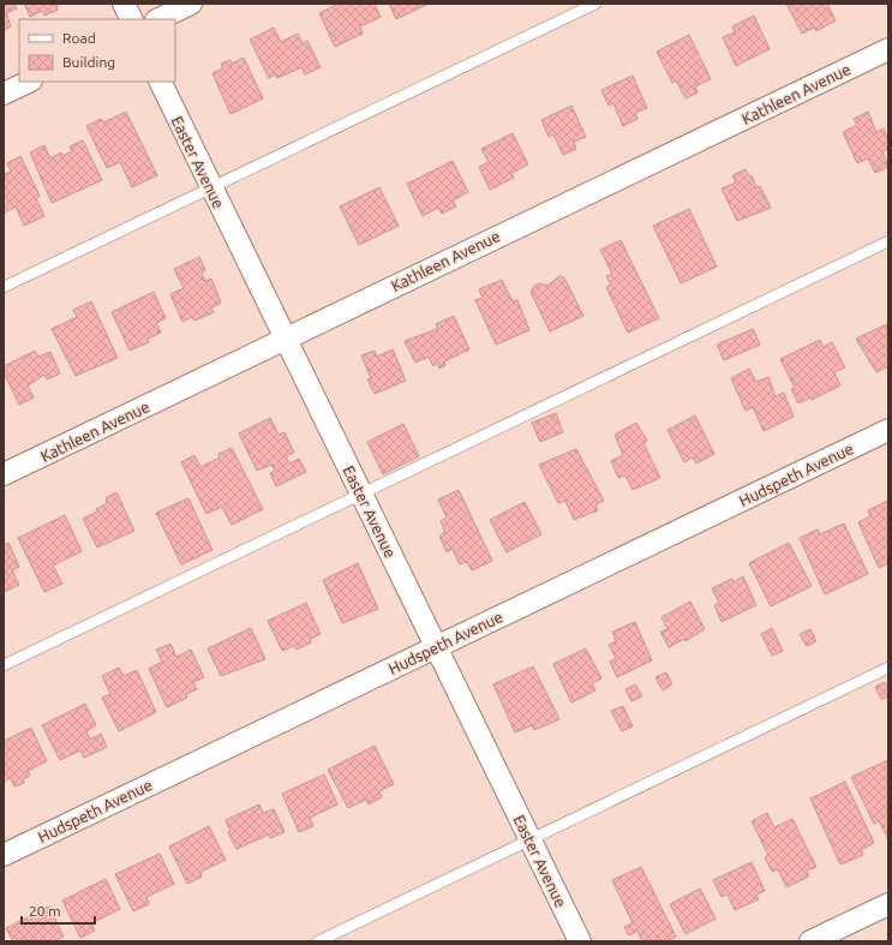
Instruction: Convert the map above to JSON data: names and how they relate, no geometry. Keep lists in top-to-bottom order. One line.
{"streets":{"street":["Kathleen Avenue","Easter Avenue","Hudspeth Avenue"]},"crossings":[["Kathleen Avenue","Easter Avenue"],["Easter Avenue","Hudspeth Avenue"]],"legend":["Road","Building"],"scale_bar":"20 m"}
